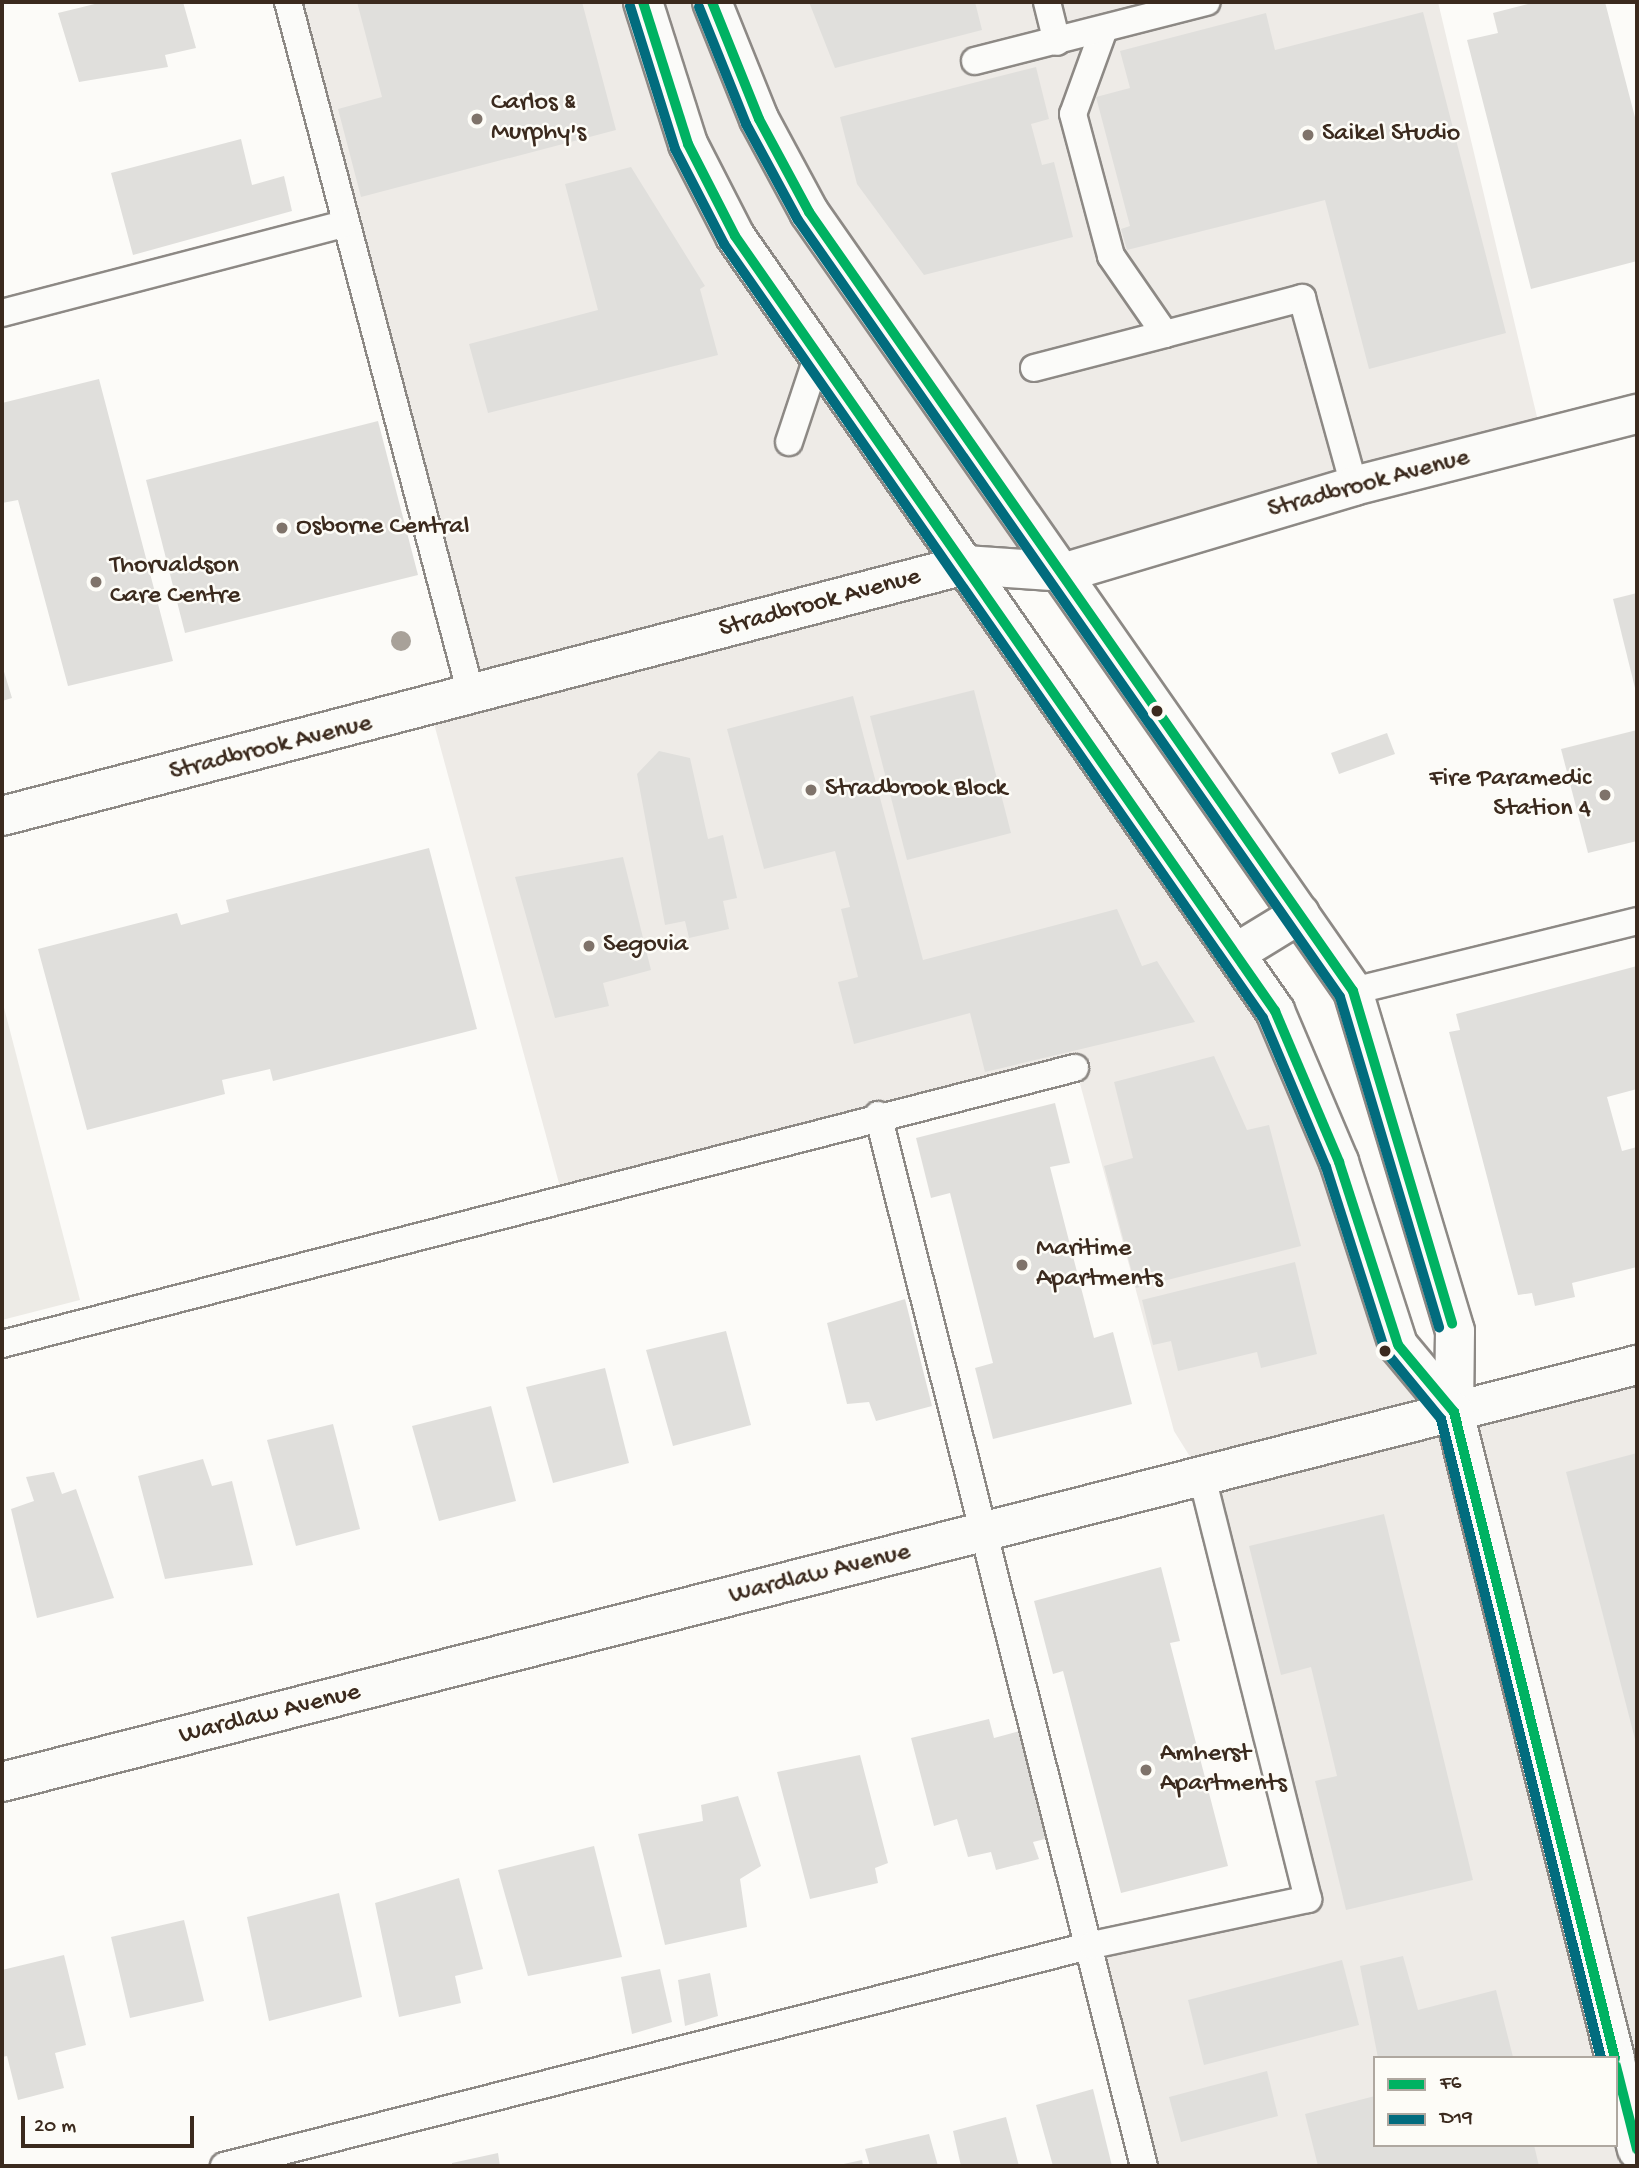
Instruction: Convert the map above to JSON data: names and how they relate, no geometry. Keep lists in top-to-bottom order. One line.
{"streets":{"main road":["Stradbrook Avenue","Wardlaw Avenue"]},"places":["Carlos & Murphy's","Saikel Studio","Osborne Central","Thorvaldson Care Centre","Stradbrook Block","Fire Paramedic Station 4","Segovia","Maritime Apartments","Amherst Apartments"],"lines":["transit line F6","transit line D19"],"legend":["F6","D19"],"scale_bar":"20 m"}
